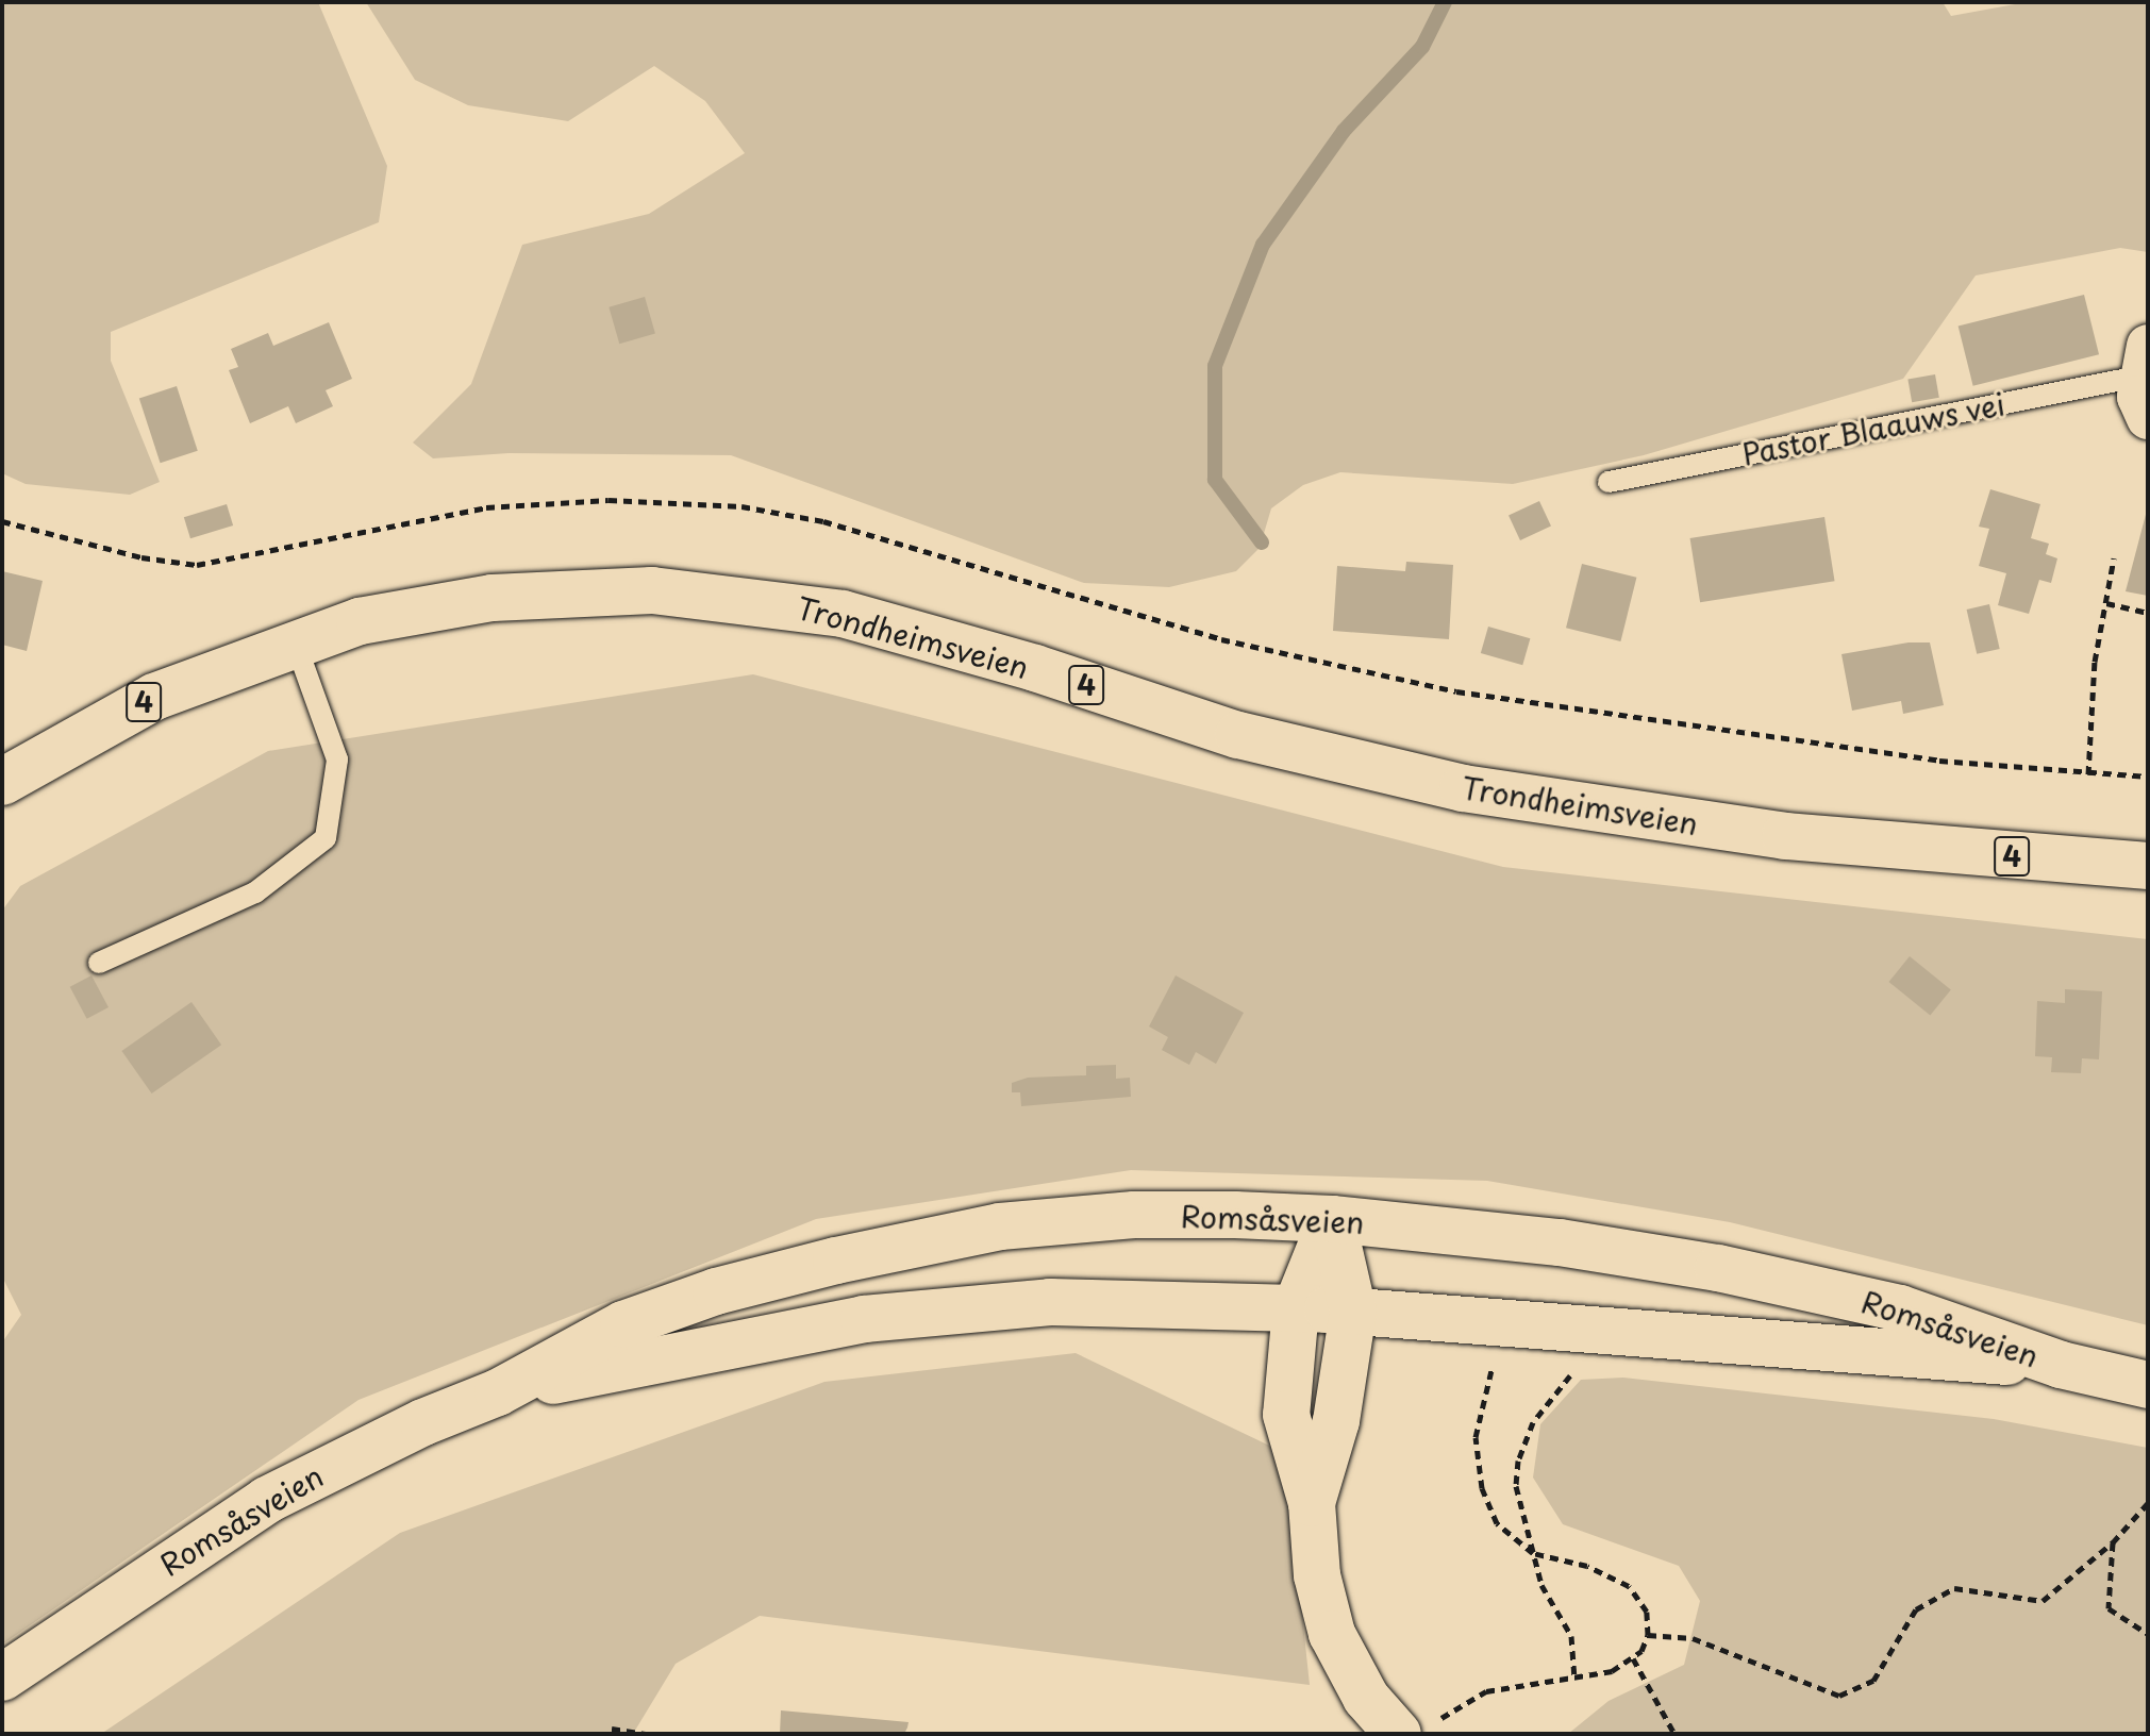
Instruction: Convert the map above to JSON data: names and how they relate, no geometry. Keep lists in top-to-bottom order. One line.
{"streets":{"main road":["Trondheimsveien","4","Romsåsveien"],"street":["Pastor Blaauws vei"]}}
